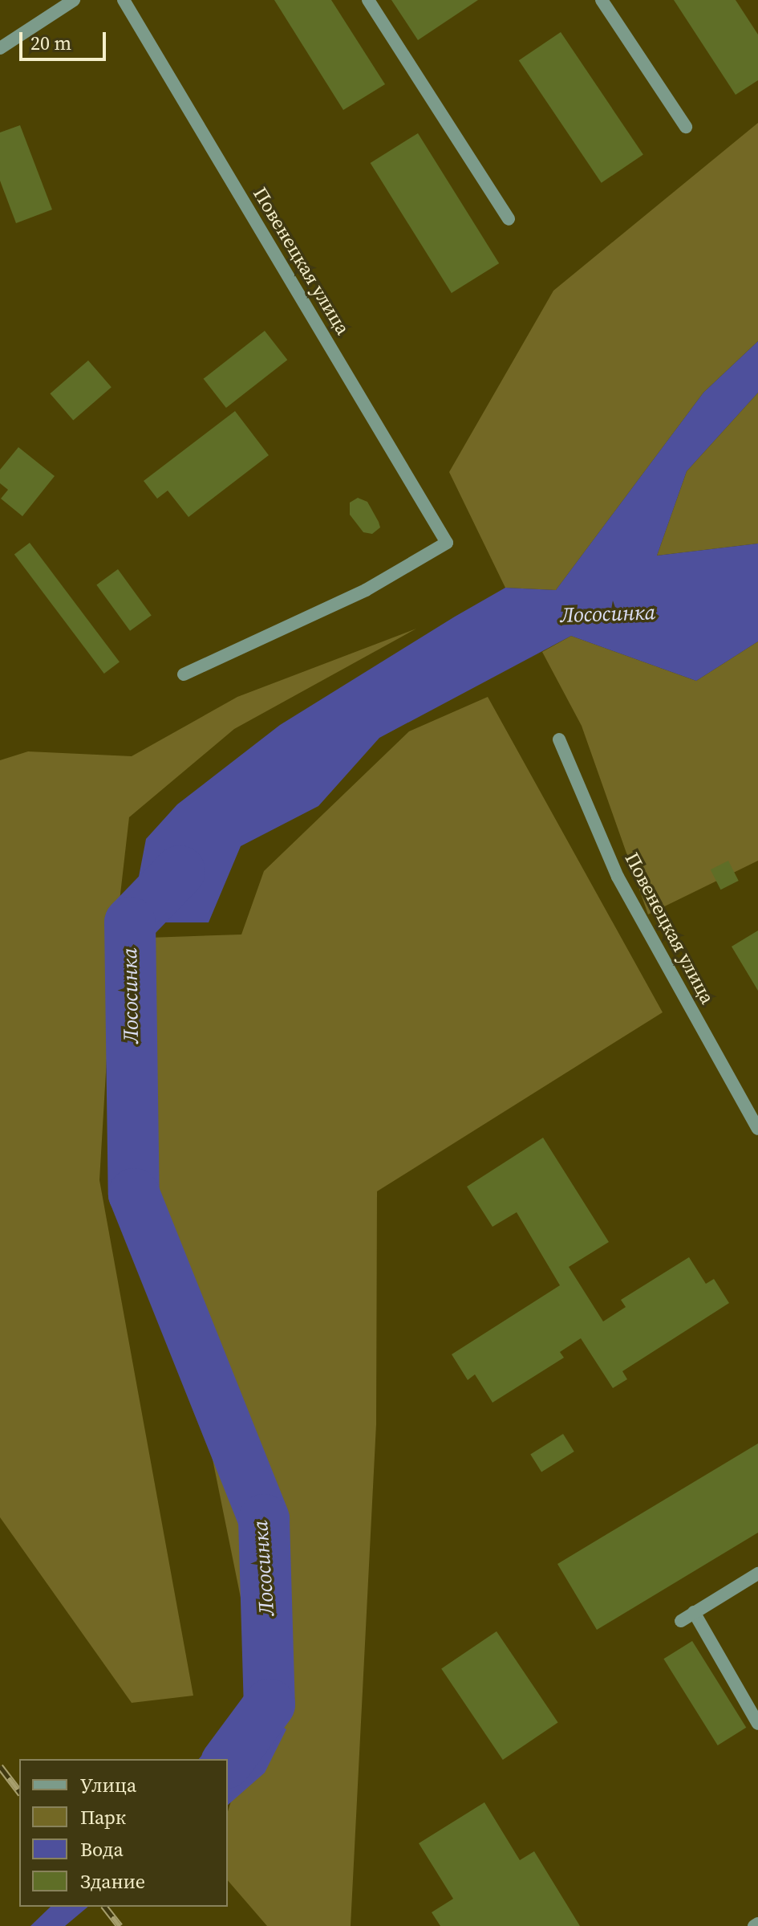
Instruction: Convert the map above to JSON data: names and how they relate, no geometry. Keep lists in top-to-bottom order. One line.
{"streets":{"street":["Повенецкая улица"]},"water":["Лососинка"],"legend":["Улица","Парк","Вода","Здание"],"scale_bar":"20 m"}
